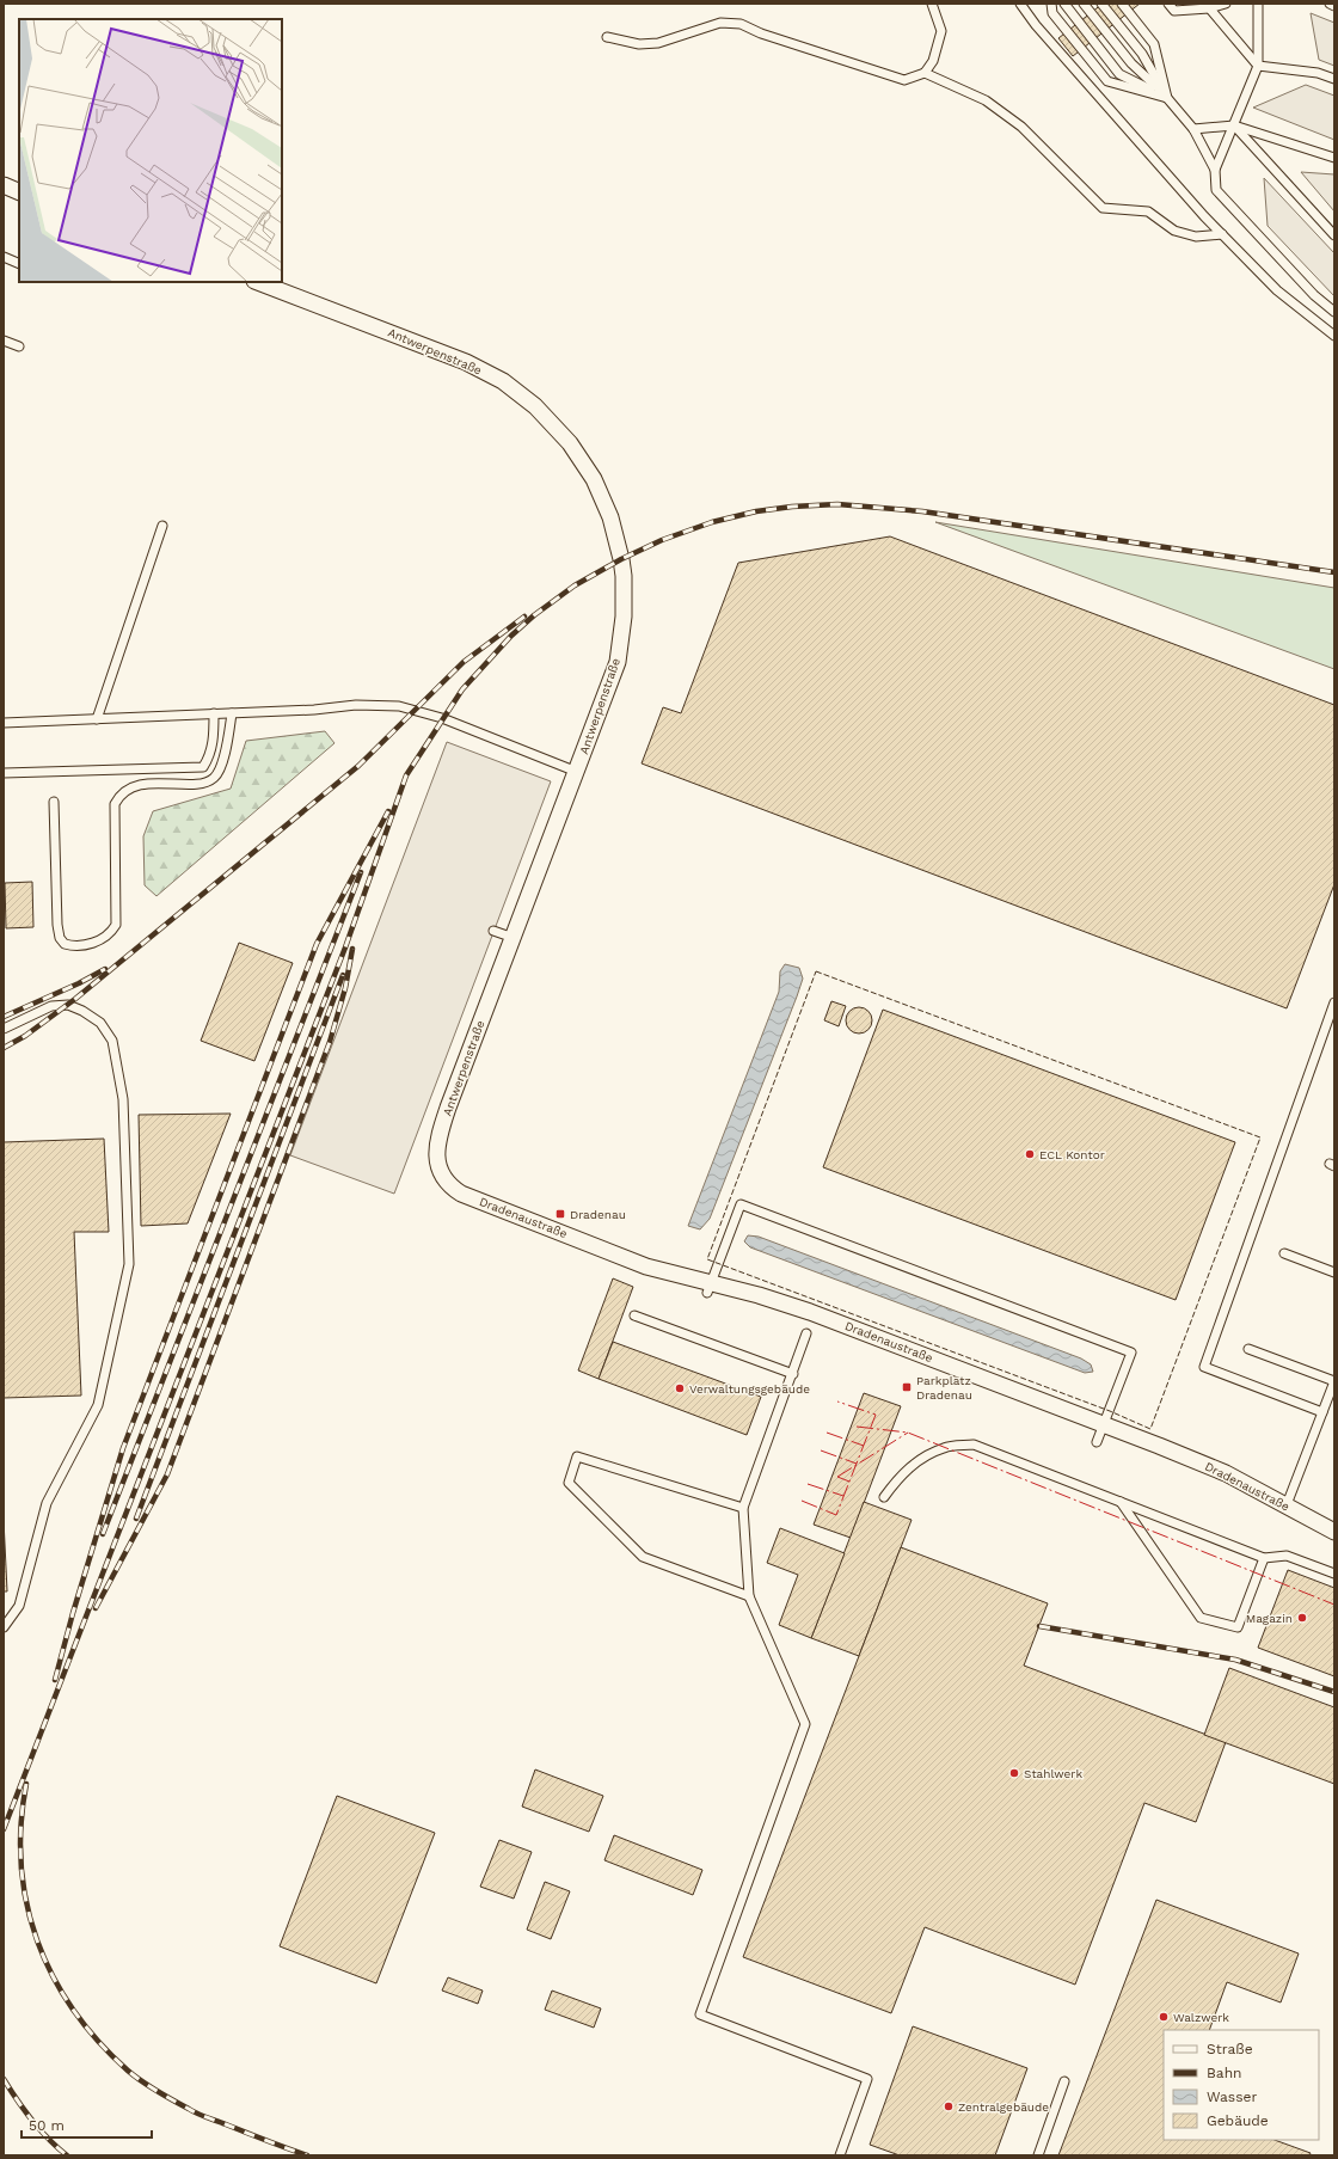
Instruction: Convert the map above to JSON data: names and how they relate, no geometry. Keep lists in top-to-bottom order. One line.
{"streets":{"street":["Antwerpenstraße","Dradenaustraße"]},"crossings":[["Antwerpenstraße","Dradenaustraße"]],"places":{"other":["ECL Kontor","Verwaltungsgebäude","Magazin","Stahlwerk","Walzwerk","Zentralgebäude"],"transit":["Dradenau","Parkplatz Dradenau"]},"legend":["Straße","Bahn","Wasser","Gebäude"],"scale_bar":"50 m"}
